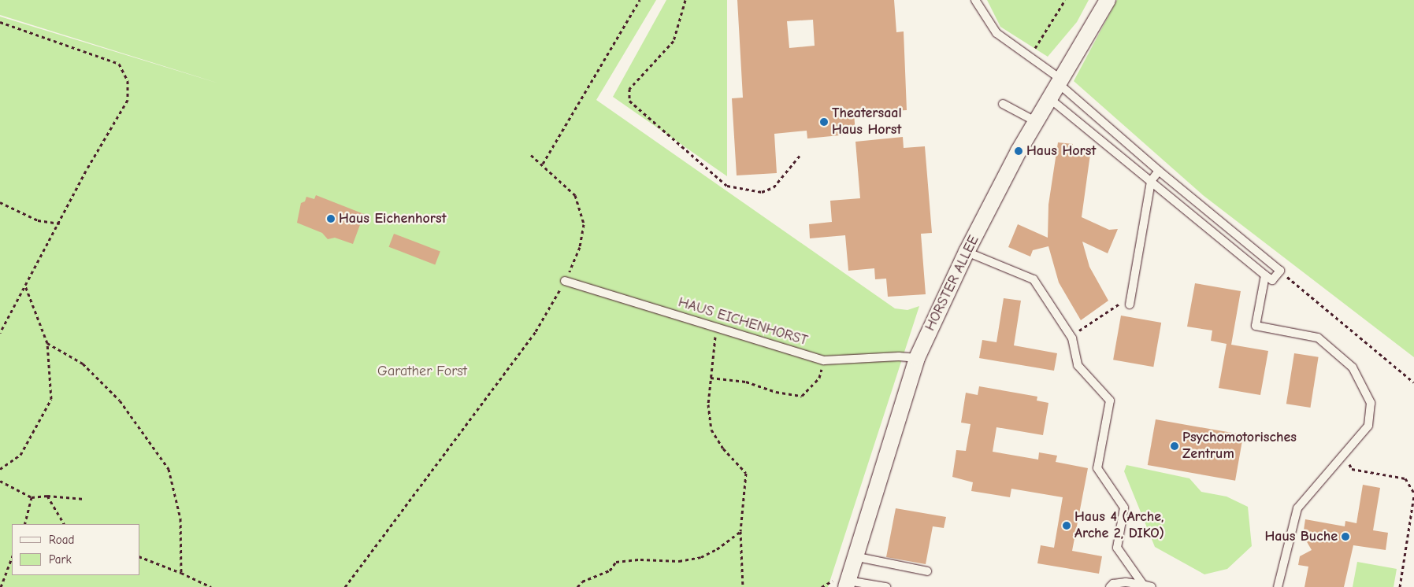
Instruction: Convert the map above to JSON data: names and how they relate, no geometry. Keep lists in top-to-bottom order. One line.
{"streets":{"street":["HORSTER ALLEE"],"lane":["HAUS EICHENHORST"]},"crossings":[["HORSTER ALLEE","HAUS EICHENHORST"]],"parks":["Garather Forst"],"places":["Theatersaal Haus Horst","Haus Horst","Haus Eichenhorst","Psychomotorisches Zentrum","Haus 4 (Arche, Arche 2, DIKO)","Haus Buche"],"legend":["Road","Park"]}
